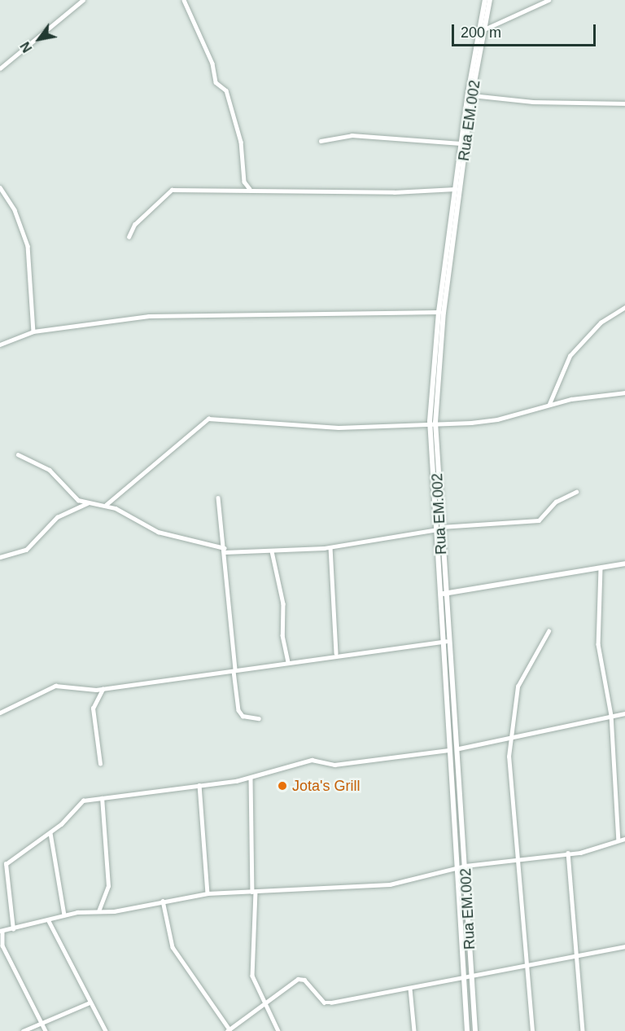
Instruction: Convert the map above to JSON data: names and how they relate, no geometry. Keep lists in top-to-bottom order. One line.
{"streets":{"street":["Rua EM.002"]},"places":["Jota's Grill"],"scale_bar":"200 m","north":"bottom left"}
